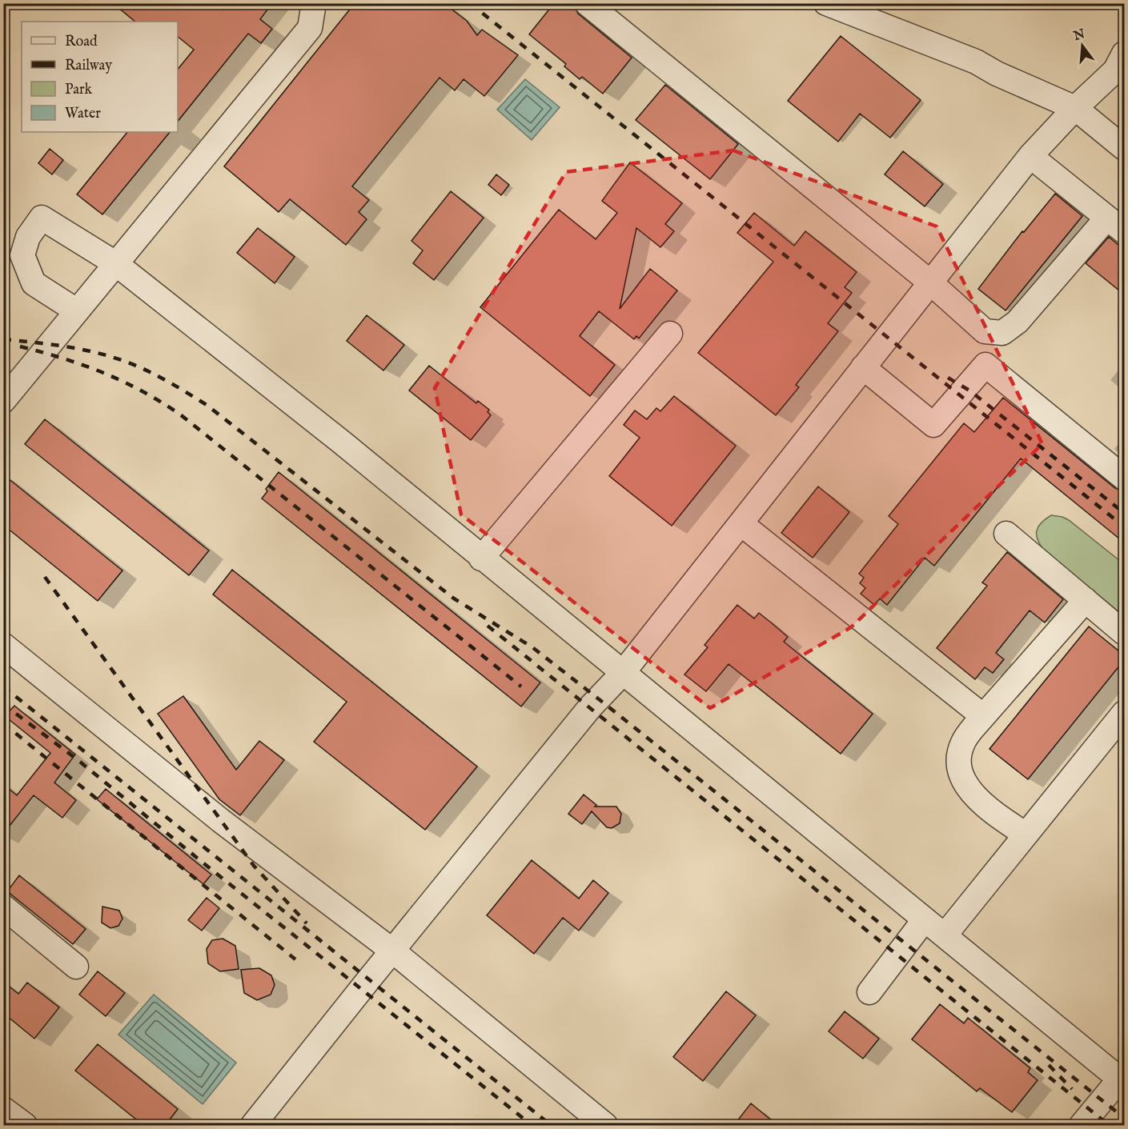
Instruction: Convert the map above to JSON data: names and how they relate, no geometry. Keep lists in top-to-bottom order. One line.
{"legend":["Road","Railway","Park","Water"],"north":"top"}
